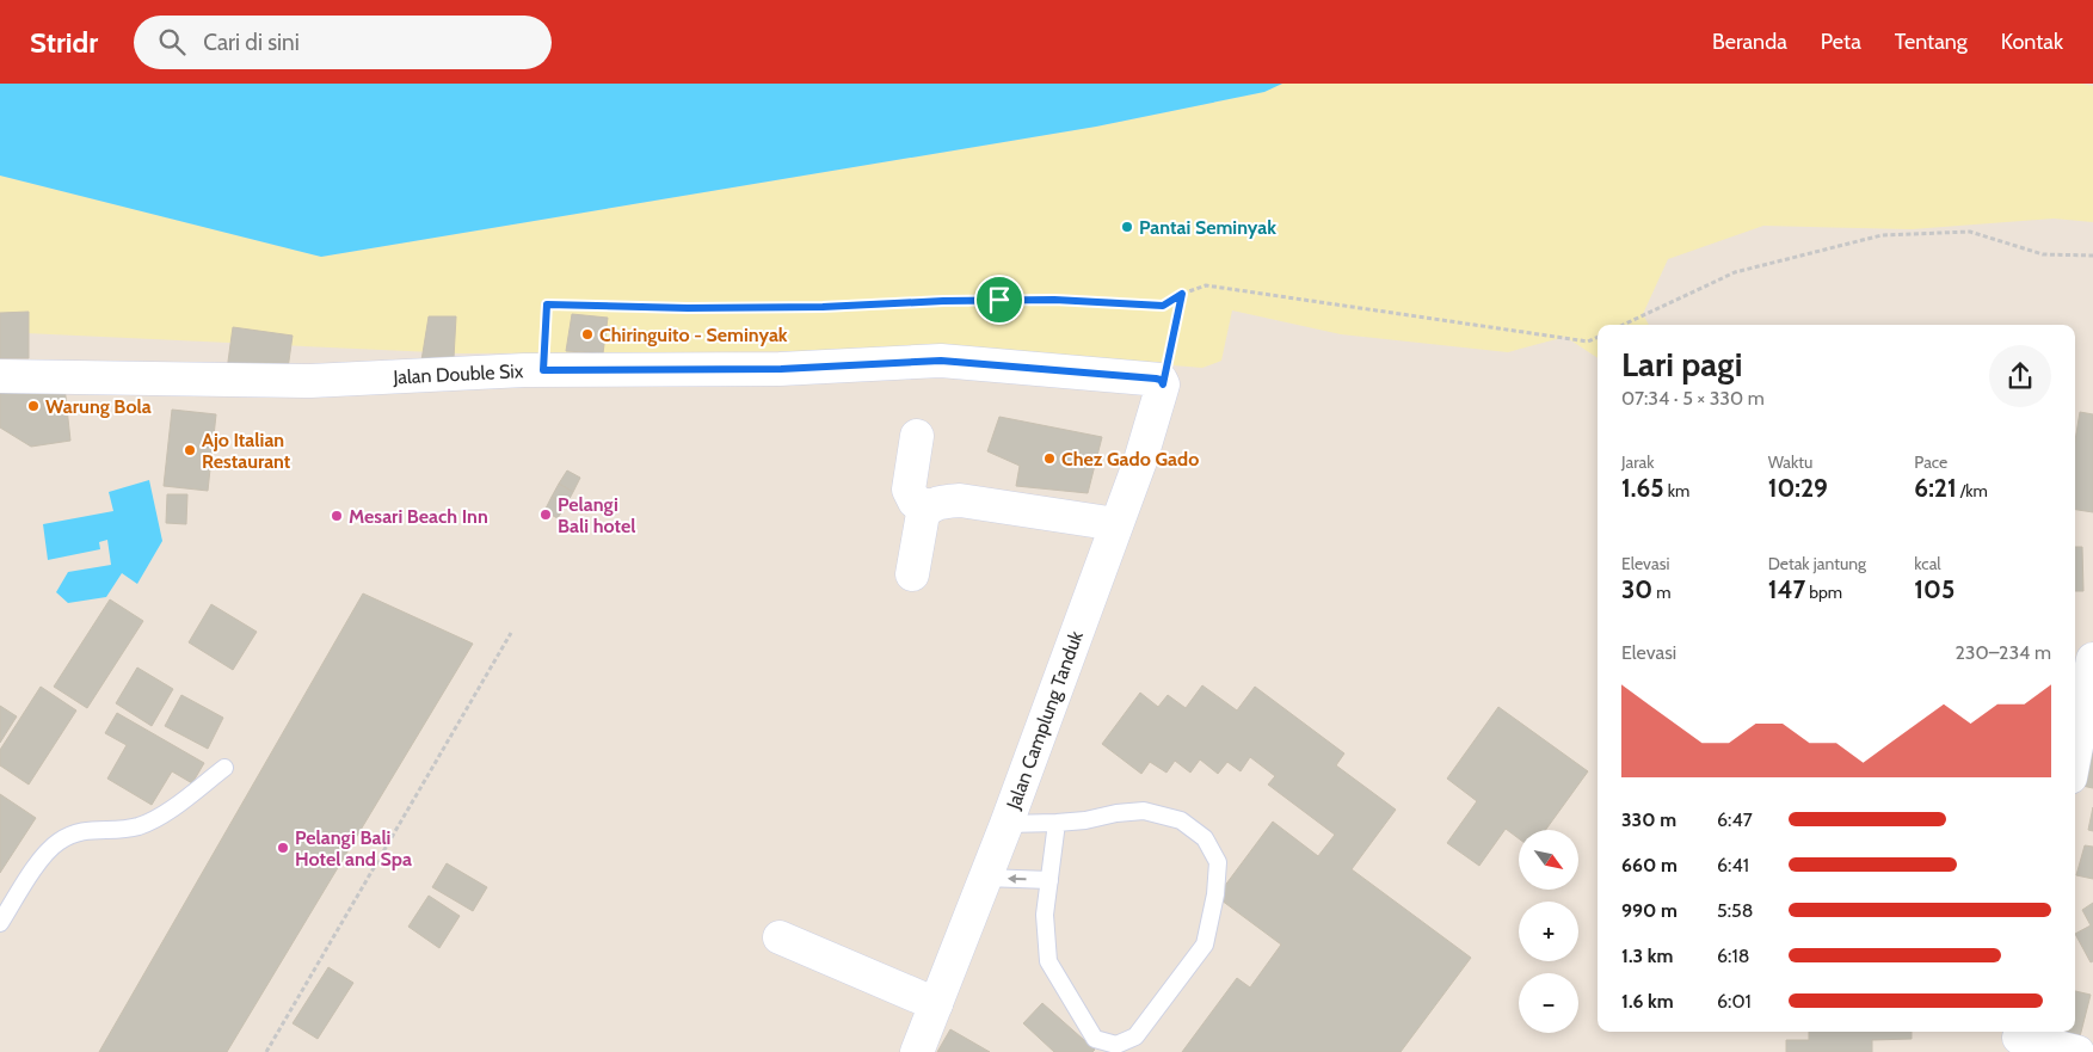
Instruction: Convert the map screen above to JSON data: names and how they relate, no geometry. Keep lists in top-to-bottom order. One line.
{"streets":{"street":["Jalan Double Six","Jalan Camplung Tanduk"]},"crossings":[["Jalan Double Six","Jalan Camplung Tanduk"]],"places":["Pantai Seminyak","Chiringuito - Seminyak","Warung Bola","Ajo Italian Restaurant","Chez Gado Gado","Pelangi Bali hotel","Mesari Beach Inn","Pelangi Bali Hotel and Spa"],"north":"bottom right","page":{"header":"Stridr","search":"Cari di sini","nav":["Beranda","Peta","Tentang","Kontak"],"heading":["Lari pagi","07:34 · 5 × 330 m"],"stats":[["Jarak","1.65 km"],["Waktu","10:29"],["Pace","6:21 /km"],["Elevasi","30 m"],["Detak jantung","147 bpm"],["kcal","105"]],"chart":["Elevasi","230–234 m"],"list":[{"name":"330 m","note":"6:47"},{"name":"660 m","note":"6:41"},{"name":"990 m","note":"5:58"},{"name":"1.3 km","note":"6:18"},{"name":"1.6 km","note":"6:01"}],"map_buttons":["+","−"]}}
